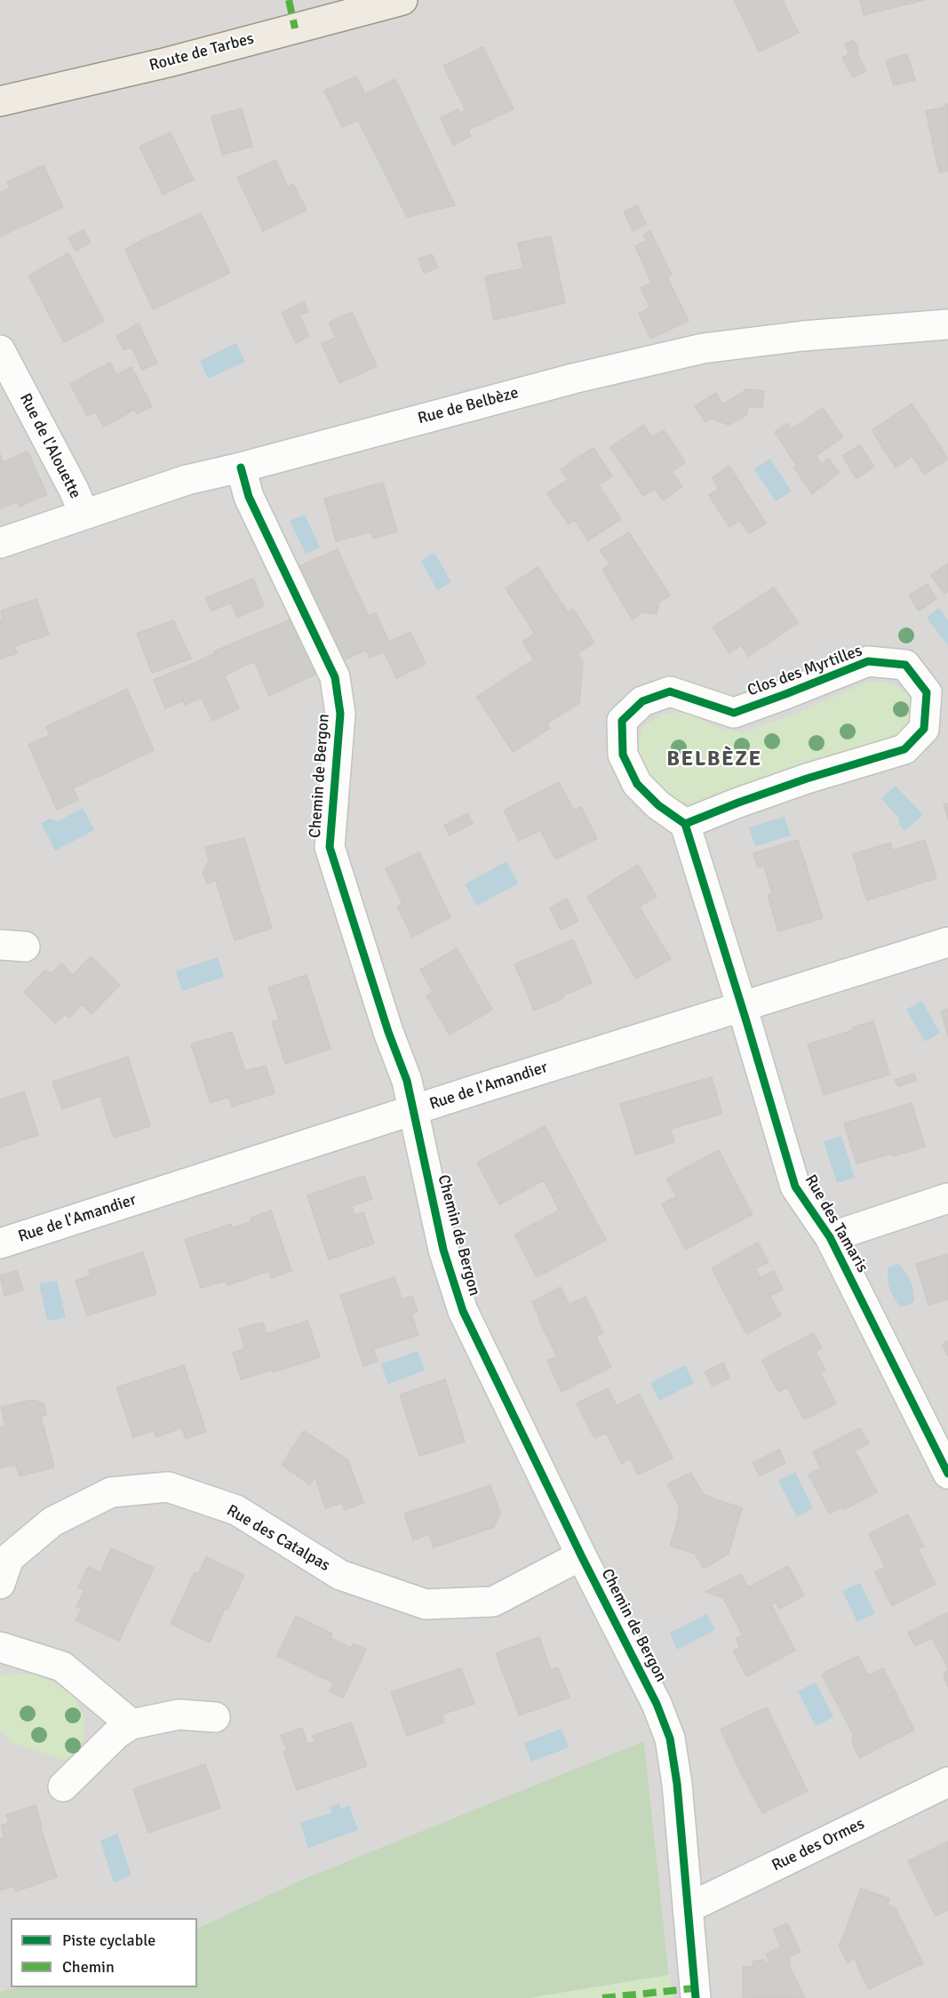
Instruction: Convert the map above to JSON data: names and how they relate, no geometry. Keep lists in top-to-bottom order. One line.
{"streets":{"main road":["Route de Tarbes"],"street":["Rue de Belbèze","Rue de l'Alouette","Clos des Myrtilles","Chemin de Bergon","Rue de l'Amandier","Rue des Tamaris","Rue des Catalpas","Rue des Ormes"]},"crossings":[["Rue de Belbèze","Rue de l'Alouette"],["Rue de Belbèze","Chemin de Bergon"],["Chemin de Bergon","Rue de l'Amandier"],["Chemin de Bergon","Rue des Catalpas"],["Chemin de Bergon","Rue des Ormes"],["Rue de l'Amandier","Rue des Tamaris"]],"districts":["BELBÈZE"],"legend":["Piste cyclable","Chemin"]}
